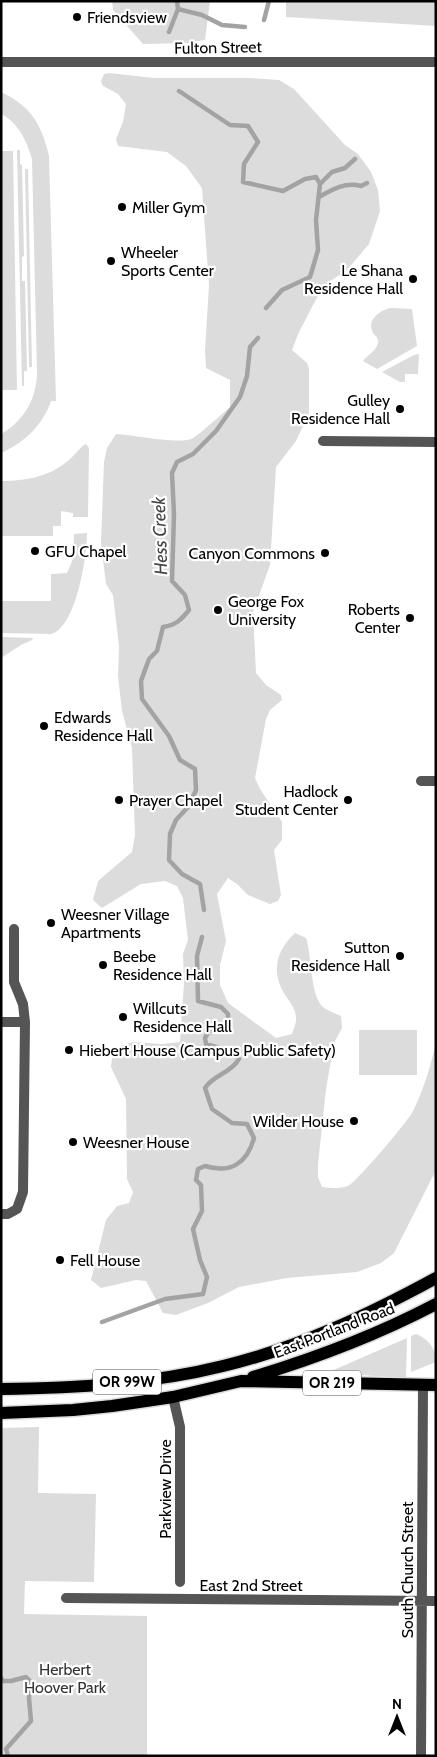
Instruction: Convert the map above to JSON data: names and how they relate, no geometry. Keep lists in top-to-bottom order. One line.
{"streets":{"main road":["East Portland Road","OR 99W","OR 219"],"street":["Fulton Street","Parkview Drive","South Church Street","East 2nd Street"]},"crossings":[["East Portland Road","OR 99W"],["East Portland Road","OR 219"],["OR 99W","OR 219"],["OR 99W","Parkview Drive"],["OR 219","South Church Street"],["South Church Street","East 2nd Street"]],"water":["Hess Creek"],"parks":["Herbert Hoover Park"],"places":["Friendsview","Miller Gym","Wheeler Sports Center","Le Shana Residence Hall","Gulley Residence Hall","GFU Chapel","Canyon Commons","George Fox University","Roberts Center","Edwards Residence Hall","Prayer Chapel","Hadlock Student Center","Weesner Village Apartments","Sutton Residence Hall","Beebe Residence Hall","Willcuts Residence Hall","Hiebert House (Campus Public Safety)","Wilder House","Weesner House","Fell House"],"north":"top"}
